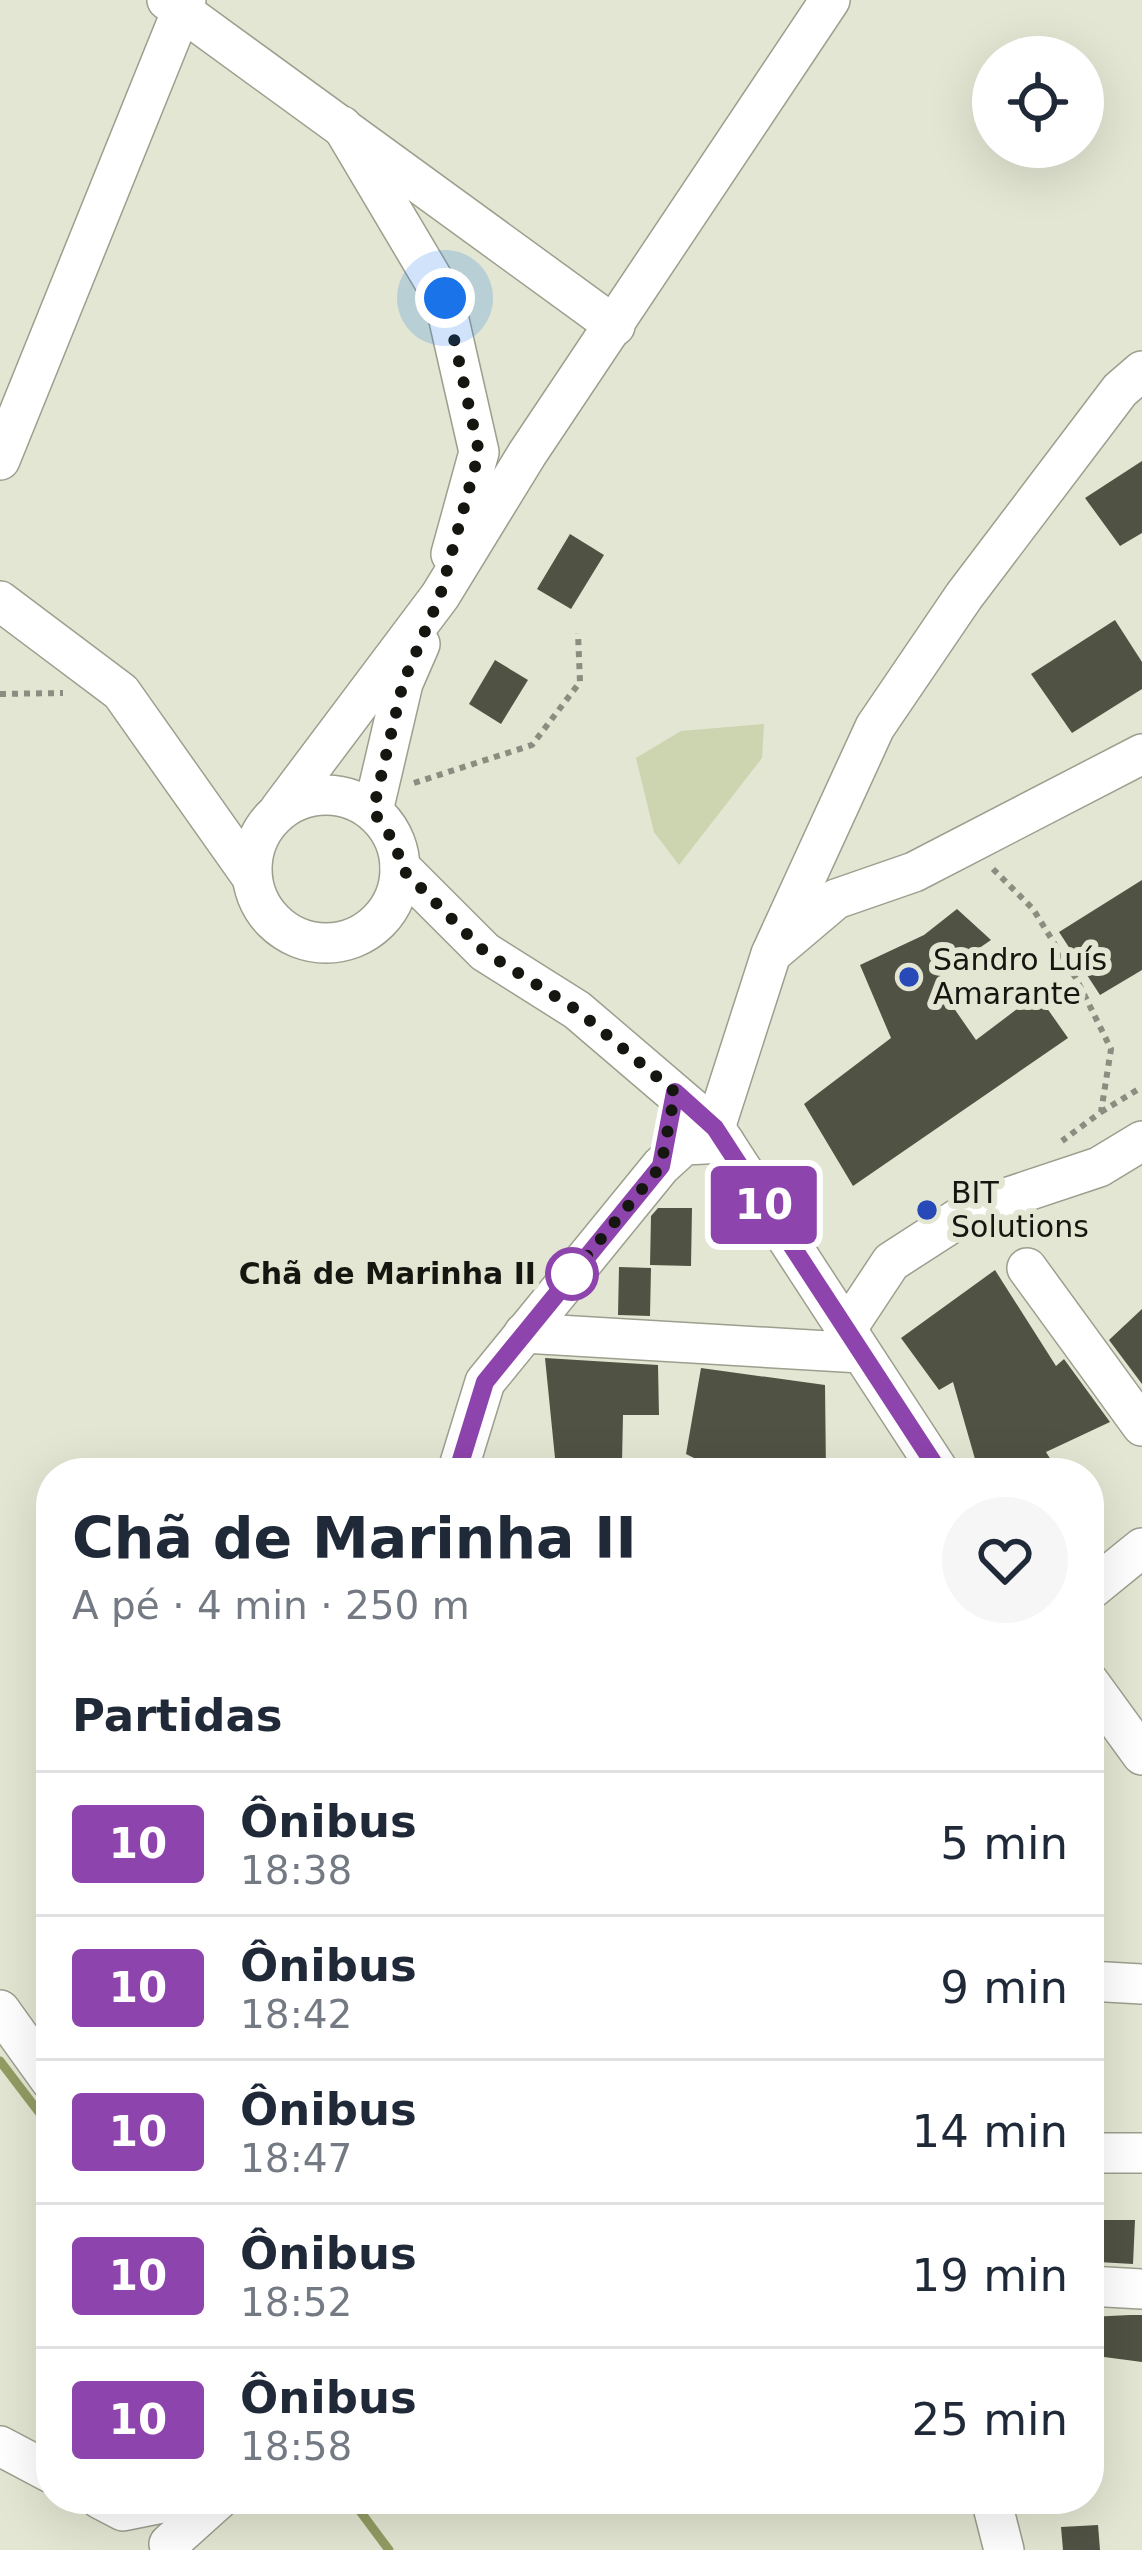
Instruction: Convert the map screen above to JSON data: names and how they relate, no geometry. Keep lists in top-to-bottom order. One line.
{"places":["Sandro Luís Amarante","BIT Solutions","Chã de Marinha II"],"lines":["bus line 10"],"page":{"on_map":"10","heading":[["Chã de Marinha II","A pé · 4 min · 250 m"],"Partidas"],"list":[{"mark":"10","name":"Ônibus","note":"18:38","value":"5 min"},{"mark":"10","name":"Ônibus","note":"18:42","value":"9 min"},{"mark":"10","name":"Ônibus","note":"18:47","value":"14 min"},{"mark":"10","name":"Ônibus","note":"18:52","value":"19 min"},{"mark":"10","name":"Ônibus","note":"18:58","value":"25 min"}]}}
